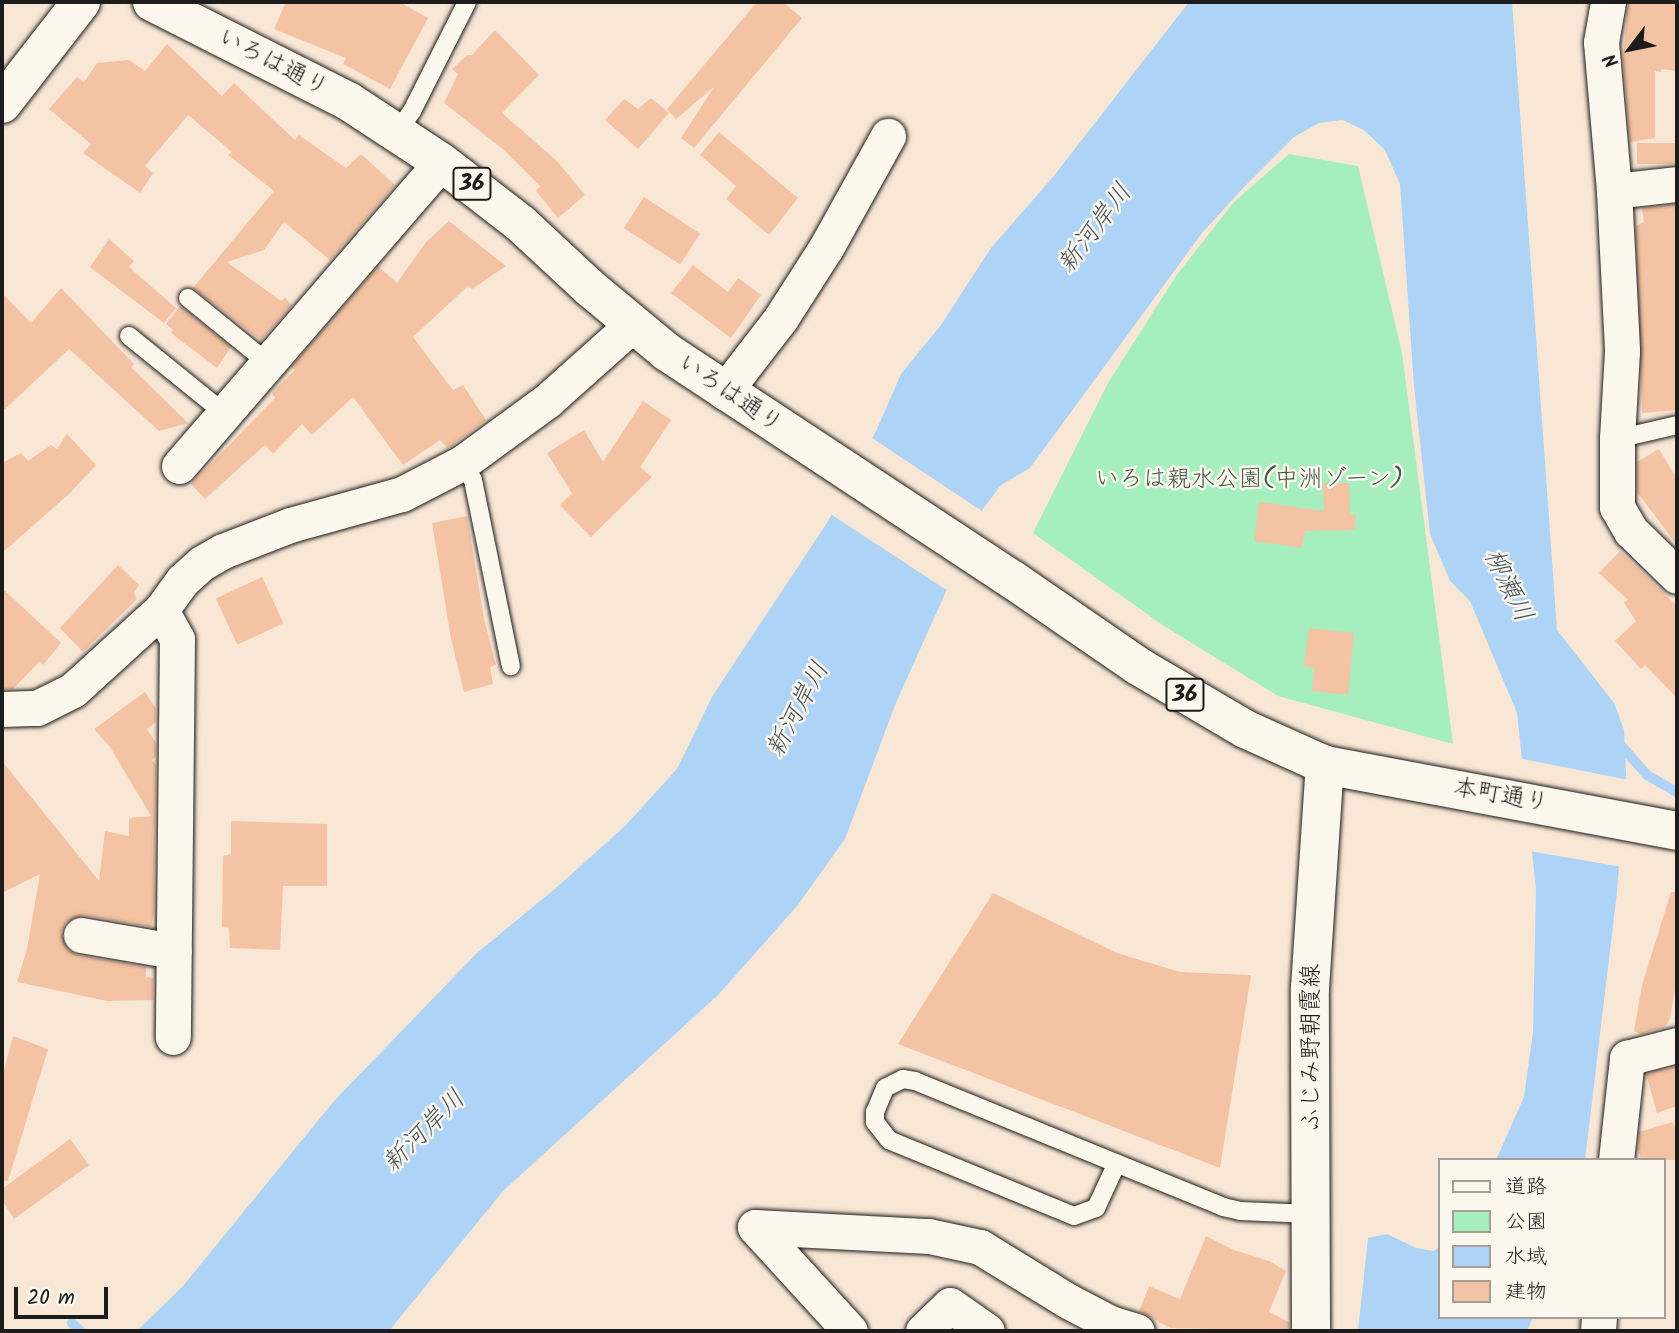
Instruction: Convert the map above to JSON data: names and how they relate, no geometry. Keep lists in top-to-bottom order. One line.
{"streets":{"main road":["いろは通り","36","本町通り","ふじみ野朝霞線"]},"crossings":[["いろは通り","本町通り"],["いろは通り","ふじみ野朝霞線"],["本町通り","ふじみ野朝霞線"]],"water":["新河岸川","柳瀬川"],"parks":["いろは親水公園(中洲ゾーン)"],"legend":["道路","公園","水域","建物"],"scale_bar":"20 m","north":"bottom left"}
